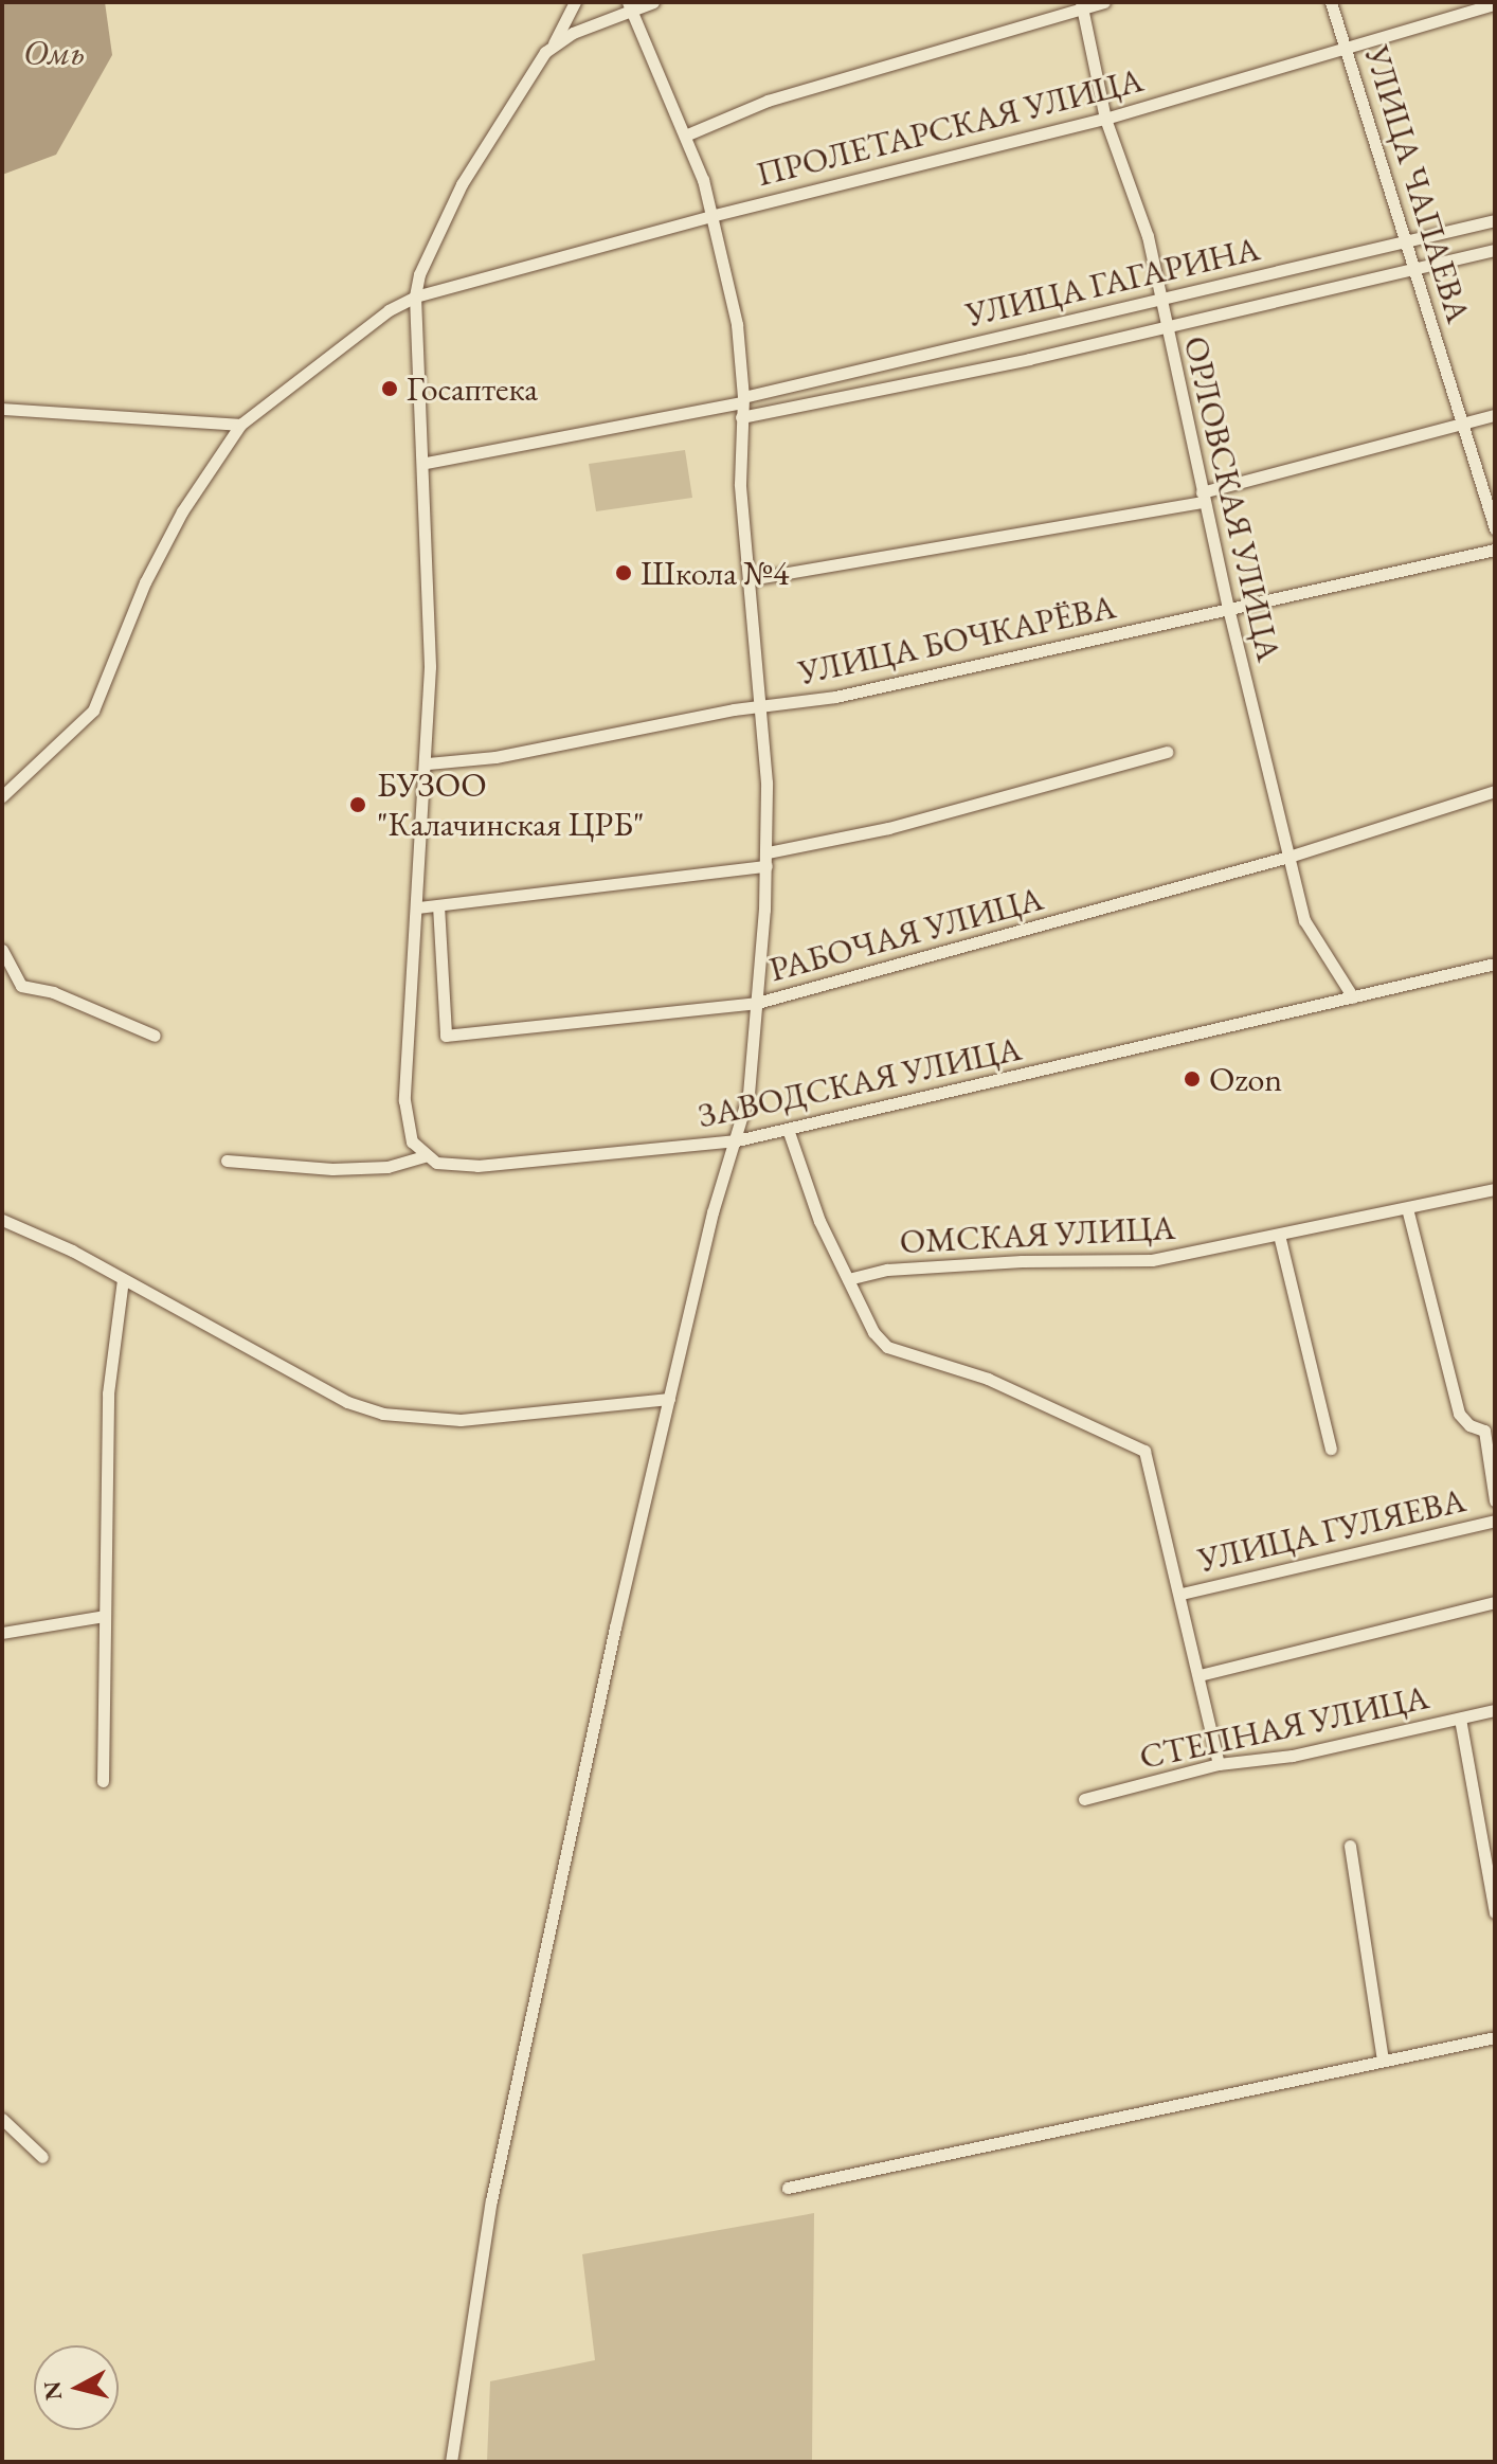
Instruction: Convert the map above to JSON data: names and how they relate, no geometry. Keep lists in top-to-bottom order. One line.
{"streets":{"street":["ПРОЛЕТАРСКАЯ УЛИЦА","УЛИЦА ЧАПАЕВА","УЛИЦА ГАГАРИНА","ОРЛОВСКАЯ УЛИЦА","УЛИЦА БОЧКАРЁВА","РАБОЧАЯ УЛИЦА","ЗАВОДСКАЯ УЛИЦА","ОМСКАЯ УЛИЦА","УЛИЦА ГУЛЯЕВА","СТЕПНАЯ УЛИЦА"]},"crossings":[["ПРОЛЕТАРСКАЯ УЛИЦА","УЛИЦА ЧАПАЕВА"],["ПРОЛЕТАРСКАЯ УЛИЦА","ОРЛОВСКАЯ УЛИЦА"],["УЛИЦА ЧАПАЕВА","УЛИЦА ГАГАРИНА"],["УЛИЦА ГАГАРИНА","ОРЛОВСКАЯ УЛИЦА"],["ОРЛОВСКАЯ УЛИЦА","УЛИЦА БОЧКАРЁВА"],["ОРЛОВСКАЯ УЛИЦА","РАБОЧАЯ УЛИЦА"],["ОРЛОВСКАЯ УЛИЦА","ЗАВОДСКАЯ УЛИЦА"]],"water":["Омь"],"places":["Госаптека","Школа №4","БУЗОО \"Калачинская ЦРБ\"","Ozon"],"north":"left"}
